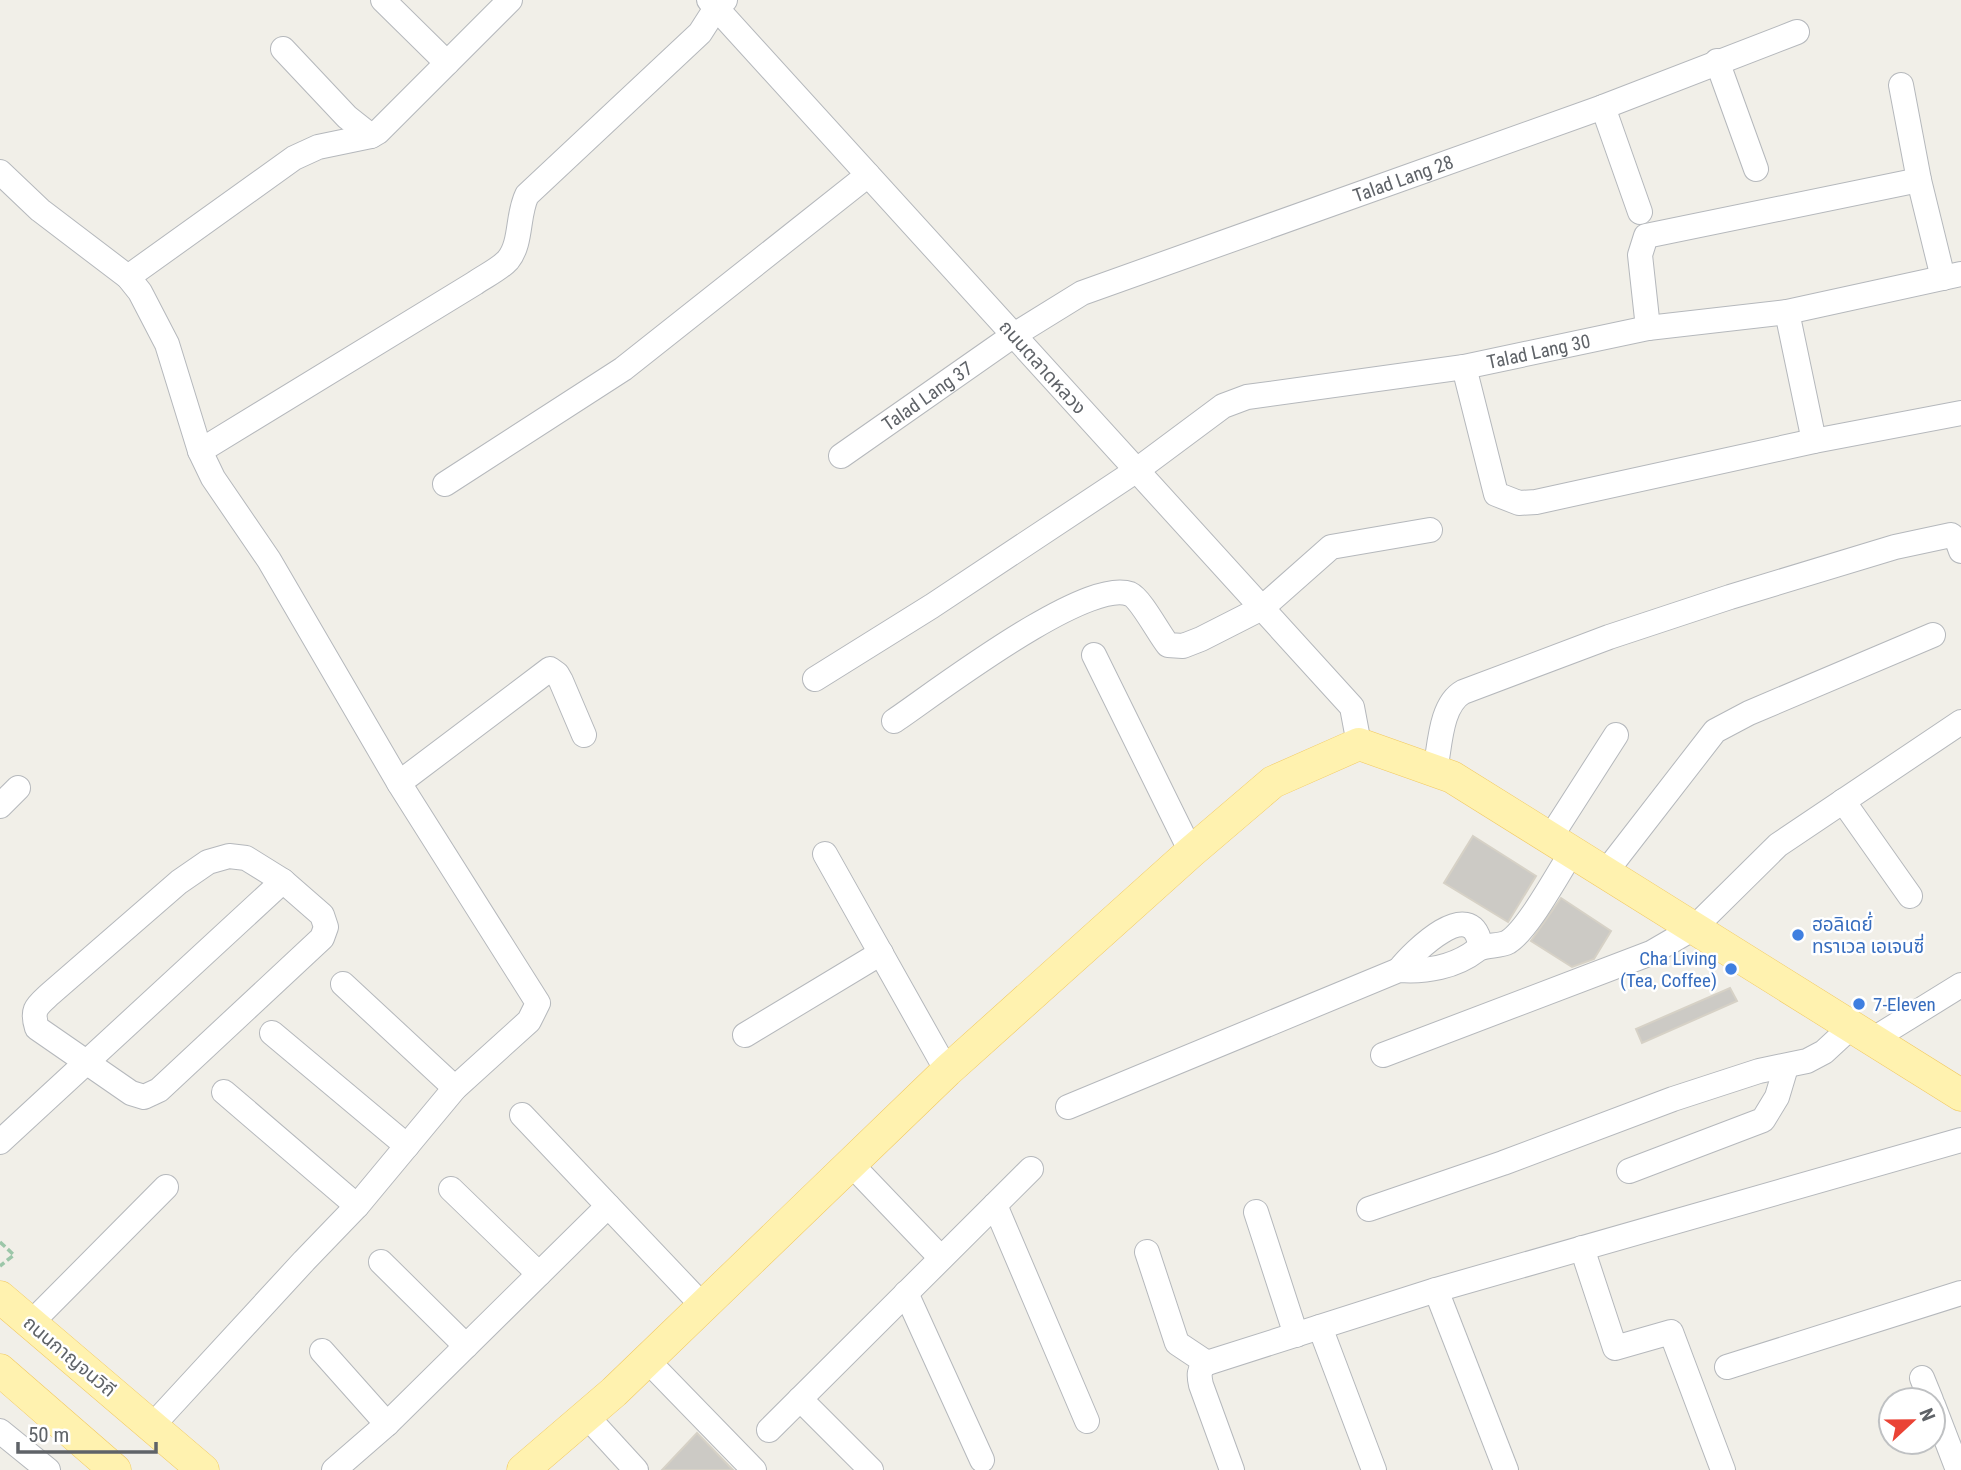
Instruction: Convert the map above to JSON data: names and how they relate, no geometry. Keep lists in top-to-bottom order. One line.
{"streets":{"main road":["ถนนกาญจนวิถี"],"street":["Talad Lang 28","Talad Lang 30","ถนนตลาดหลวง","Talad Lang 37"]},"crossings":[["Talad Lang 28","ถนนตลาดหลวง"],["Talad Lang 28","Talad Lang 37"],["Talad Lang 30","ถนนตลาดหลวง"],["ถนนตลาดหลวง","Talad Lang 37"]],"places":["ฮอลิเดย์่ ทราเวล เอเจนซี่","Cha Living (Tea, Coffee)","7-Eleven"],"scale_bar":"50 m","north":"right"}
